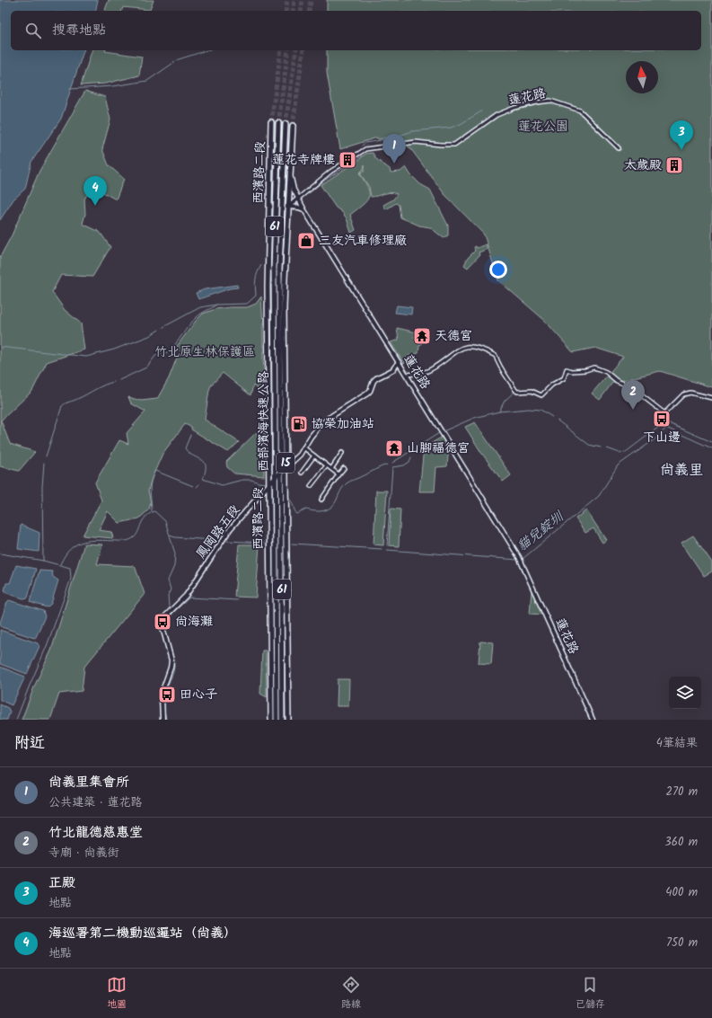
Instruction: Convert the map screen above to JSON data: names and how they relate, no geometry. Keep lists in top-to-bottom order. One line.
{"streets":{"main road":["西濱路二段","61","西部濱海快速公路","15"],"street":["蓮花路","鳳岡路五段"]},"crossings":[["蓮花路","15"],["蓮花路","鳳岡路五段"],["西濱路二段","鳳岡路五段"],["西部濱海快速公路","鳳岡路五段"],["15","鳳岡路五段"]],"districts":["尚義里"],"water":["貓兒錠圳"],"parks":["蓮花公園","竹北原生林保護區"],"places":{"building":["蓮花寺牌樓","太歲殿"],"shop":["三友汽車修理廠"],"temple":["天德宮","山腳福德宮"],"bus stop":["下山邊","尚海灘","田心子"],"fuel station":["協榮加油站"]},"north":"top","page":{"search":"搜尋地點","pins":["3","1","4","2"],"heading":["附近","4筆結果"],"list":[{"mark":"1","name":"尚義里集會所","note":"公共建築 · 蓮花路","value":"270 m"},{"mark":"2","name":"竹北龍德慈惠堂","note":"寺廟 · 尚義街","value":"360 m"},{"mark":"3","name":"正殿","note":"地點","value":"400 m"},{"mark":"4","name":"海巡署第二機動巡邏站（尚義）","note":"地點","value":"750 m"}],"nav":["地圖","路線","已儲存"]}}
